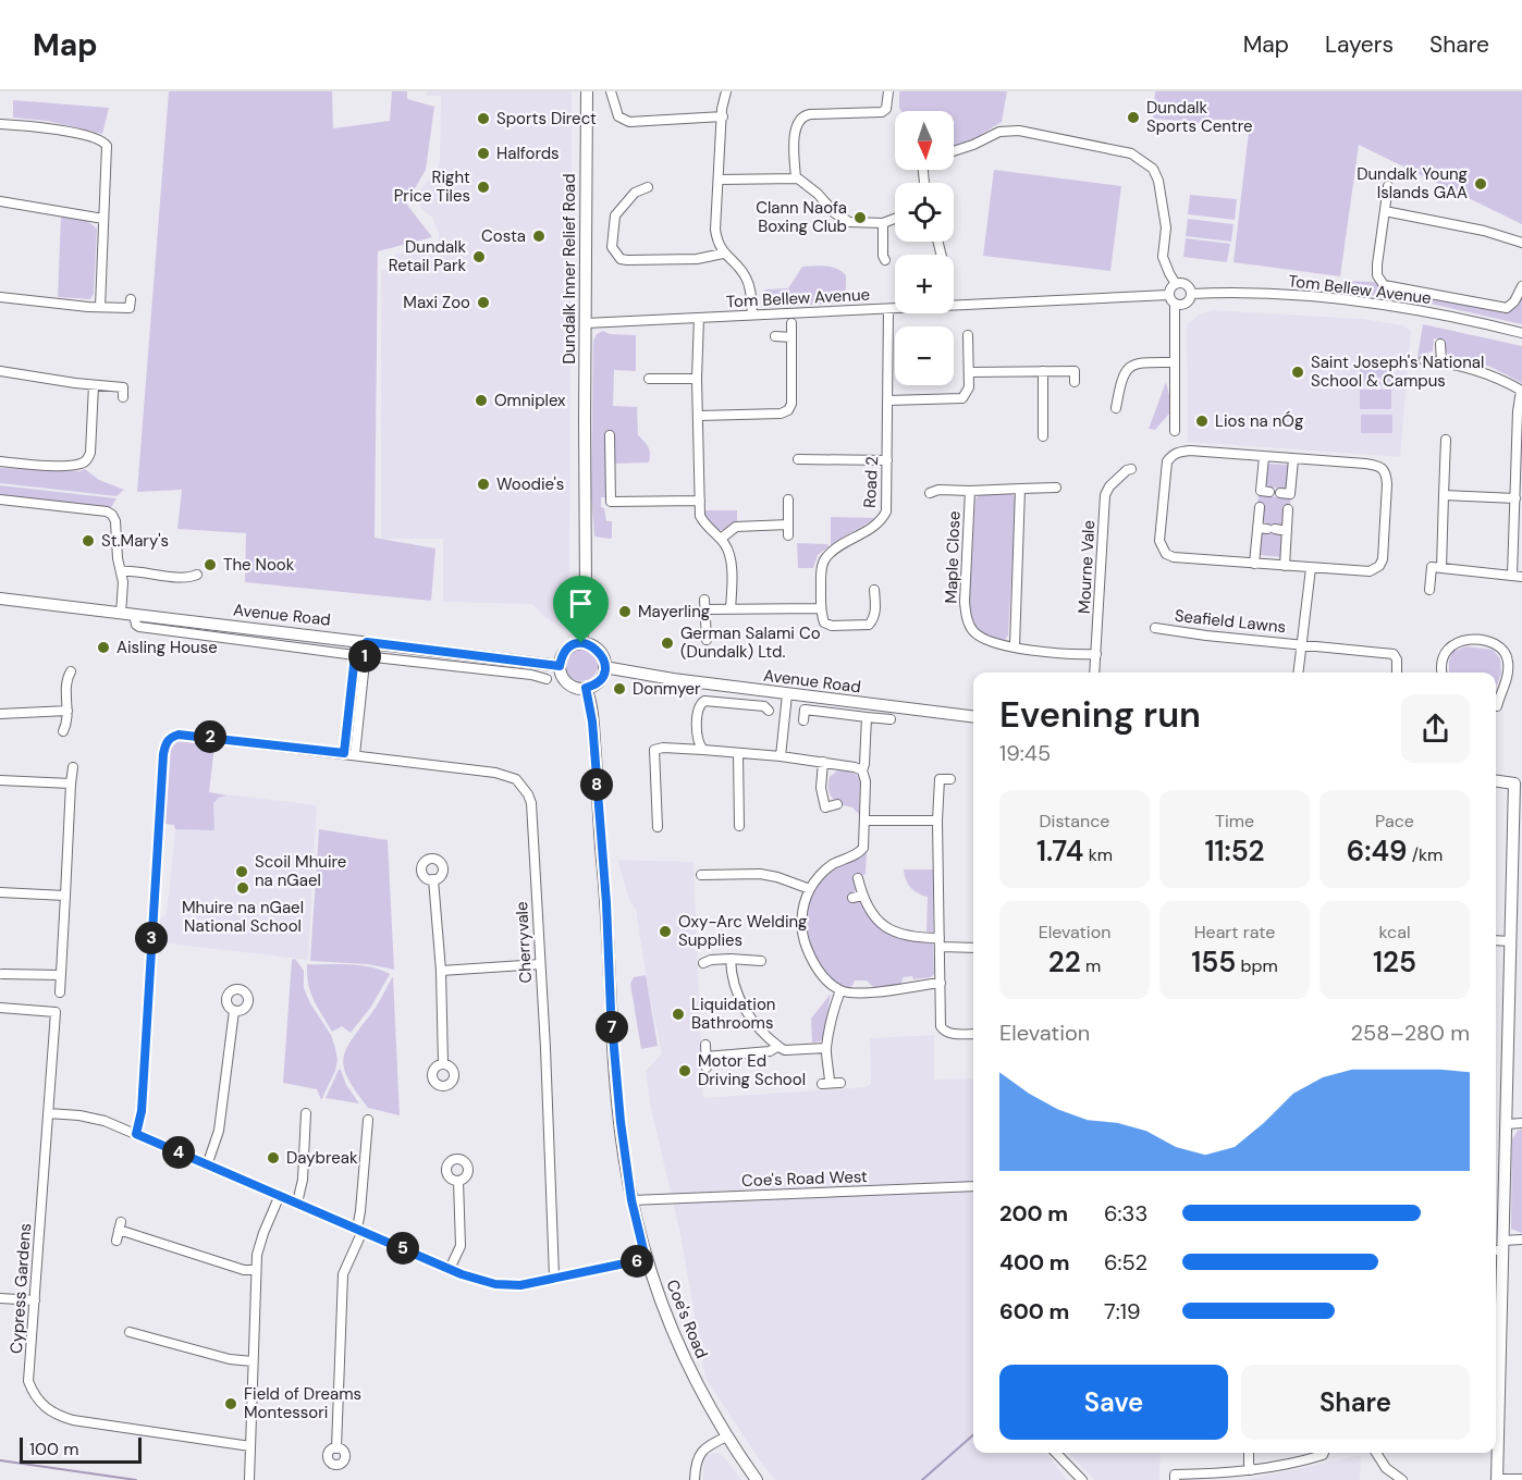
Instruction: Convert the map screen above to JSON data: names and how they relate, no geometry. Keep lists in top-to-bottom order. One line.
{"streets":{"main road":["Dundalk Inner Relief Road","Avenue Road","Coe's Road"],"street":["Tom Bellew Avenue","Road 2","Maple Close","Mourne Vale","Seafield Lawns","Cherryvale","Coe's Road West","Cypress Gardens"]},"crossings":[["Dundalk Inner Relief Road","Tom Bellew Avenue"],["Dundalk Inner Relief Road","Avenue Road"],["Dundalk Inner Relief Road","Coe's Road"],["Tom Bellew Avenue","Road 2"],["Maple Close","Mourne Vale"],["Avenue Road","Coe's Road"],["Coe's Road West","Coe's Road"]],"places":["Dundalk Sports Centre","Sports Direct","Halfords","Dundalk Young Islands GAA","Right Price Tiles","Clann Naofa Boxing Club","Costa","Dundalk Retail Park","Maxi Zoo","Saint Joseph's National School & Campus","Omniplex","Lios na nÓg","Woodie's","St.Mary's","The Nook","Mayerling","German Salami Co (Dundalk) Ltd.","Aisling House","Donmyer","Scoil Mhuire na nGael","Mhuire na nGael National School","Oxy-Arc Welding Supplies","Liquidation Bathrooms","Motor Ed Driving School","Daybreak","Field of Dreams Montessori"],"scale_bar":"100 m","north":"bottom","page":{"header":"Map","nav":["Map","Layers","Share"],"map_buttons":["+","−"],"pins":["1","2","8","3","7","4","5","6"],"heading":["Evening run","19:45"],"stats":[["Distance","1.74 km"],["Time","11:52"],["Pace","6:49 /km"],["Elevation","22 m"],["Heart rate","155 bpm"],["kcal","125"]],"chart":["Elevation","258–280 m"],"list":[{"name":"200 m","note":"6:33"},{"name":"400 m","note":"6:52"},{"name":"600 m","note":"7:19"}],"buttons":["Save","Share"],"scale":"100 m"}}
